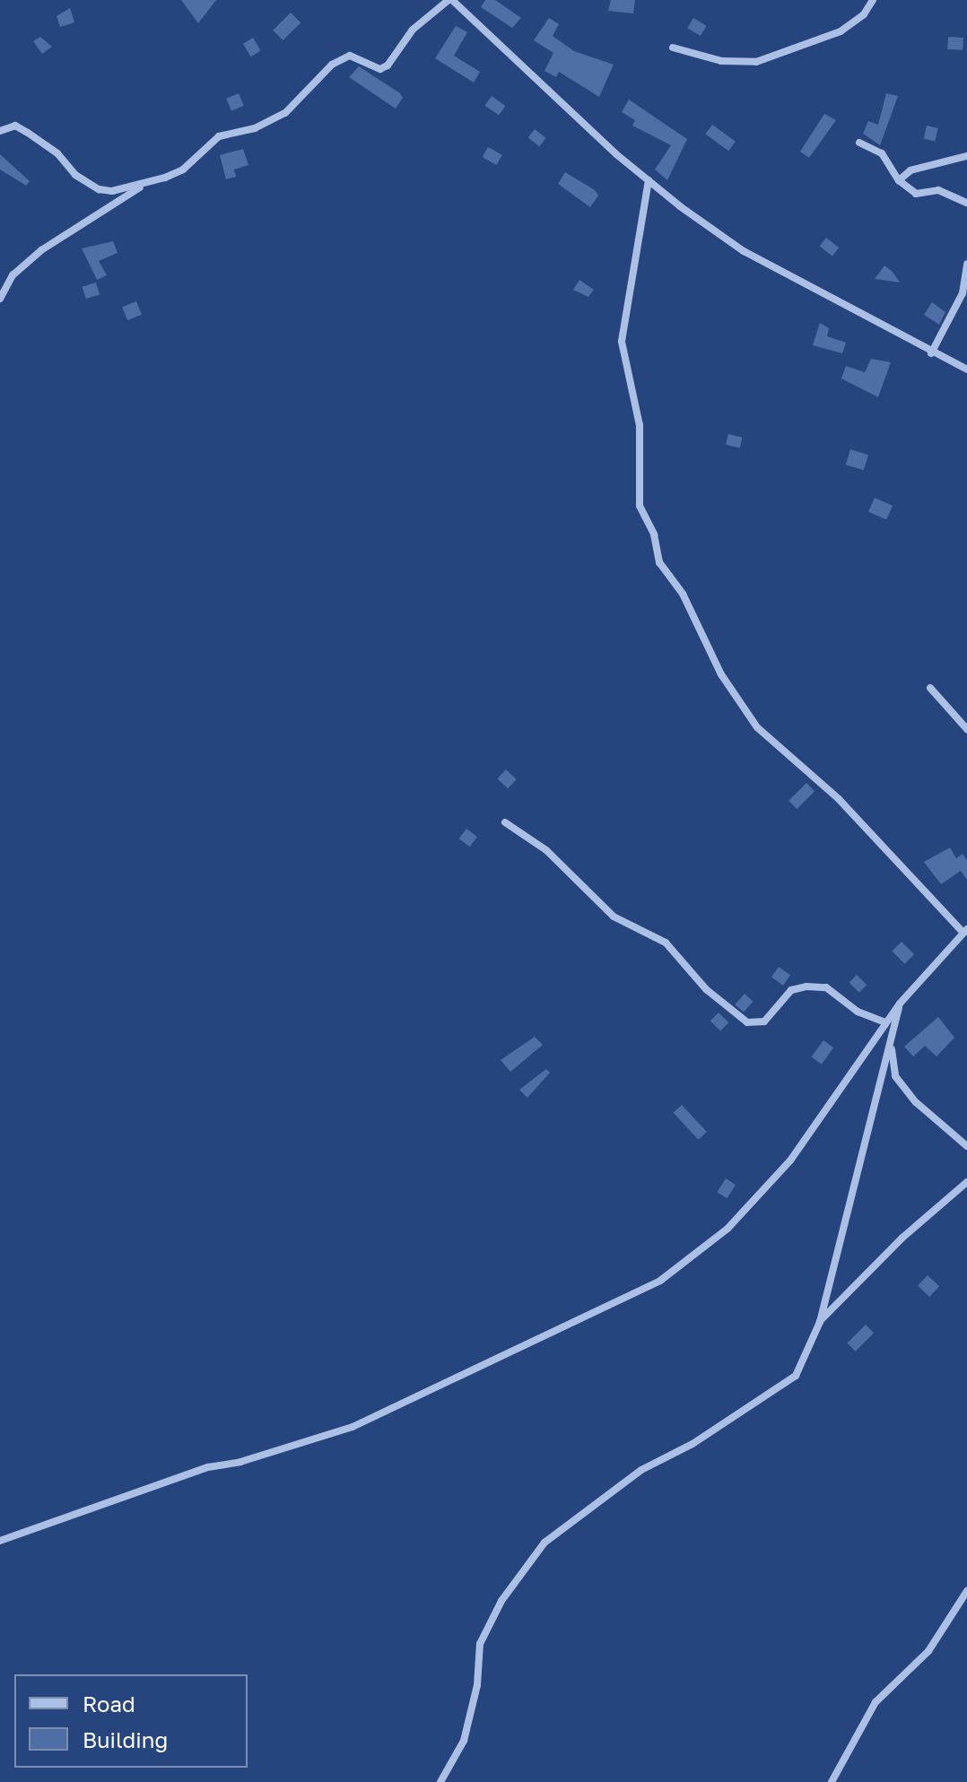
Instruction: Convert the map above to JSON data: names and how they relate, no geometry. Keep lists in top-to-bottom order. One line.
{"legend":["Road","Building"]}
